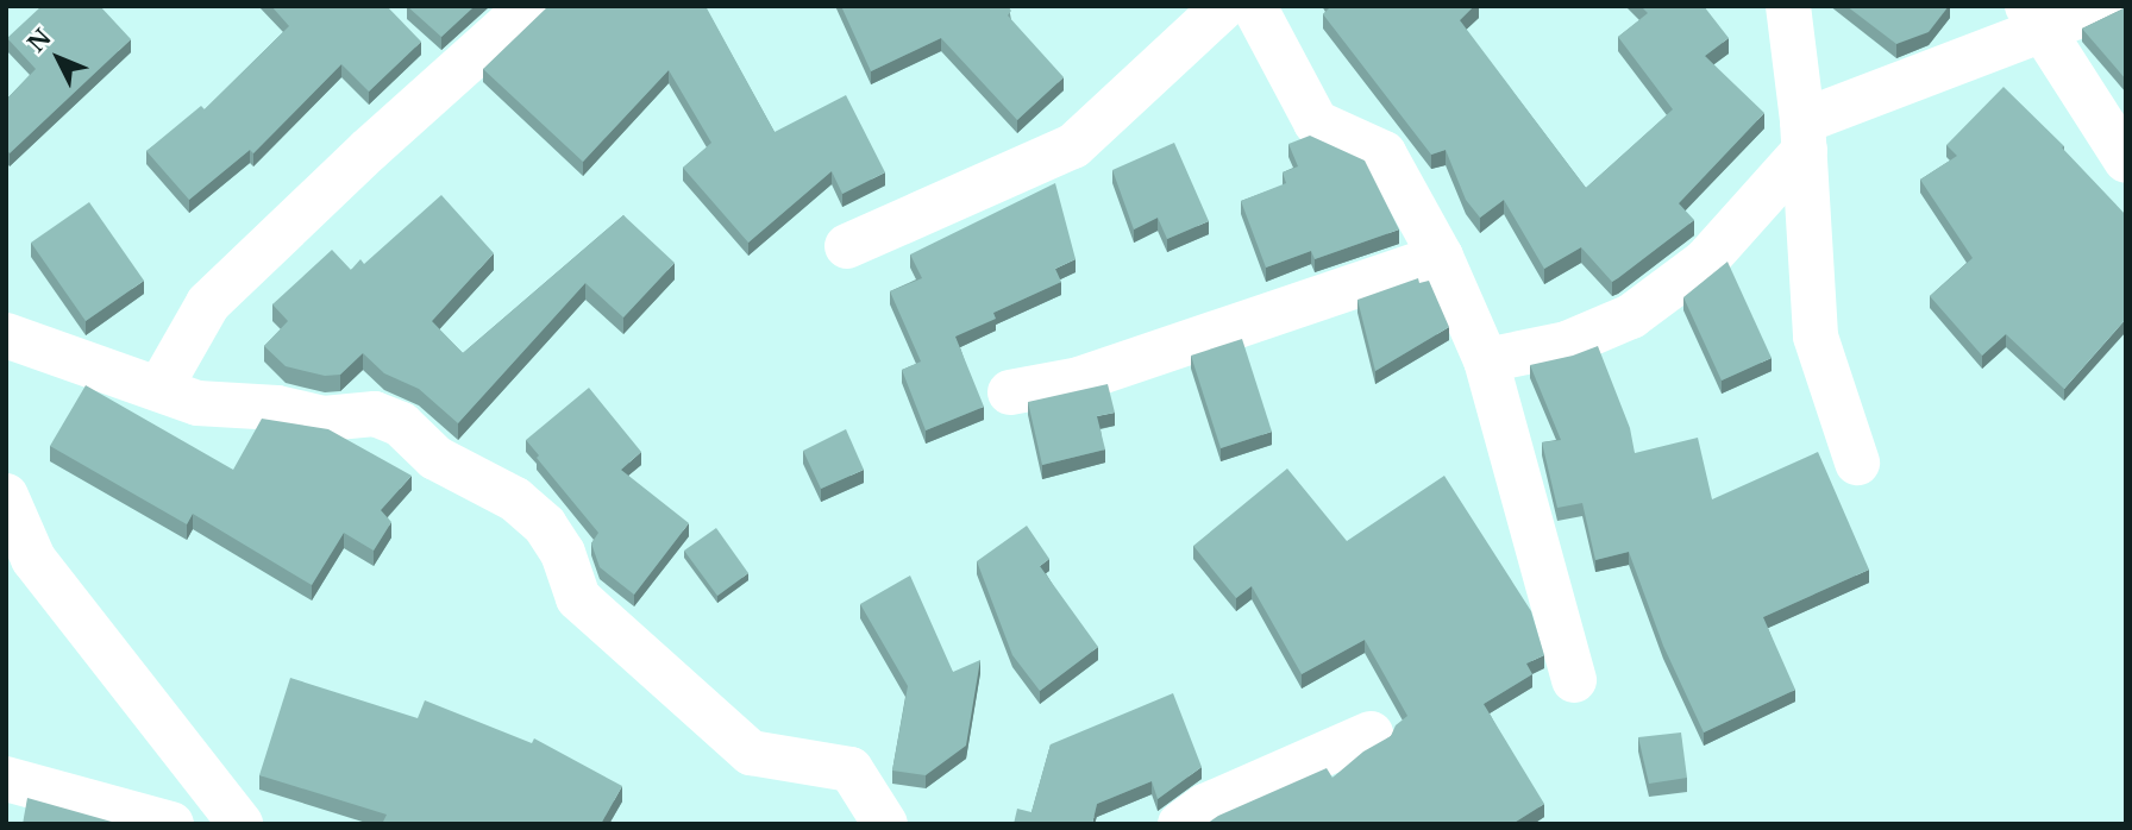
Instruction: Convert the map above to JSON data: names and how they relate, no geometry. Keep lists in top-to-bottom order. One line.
{"north":"top left"}
